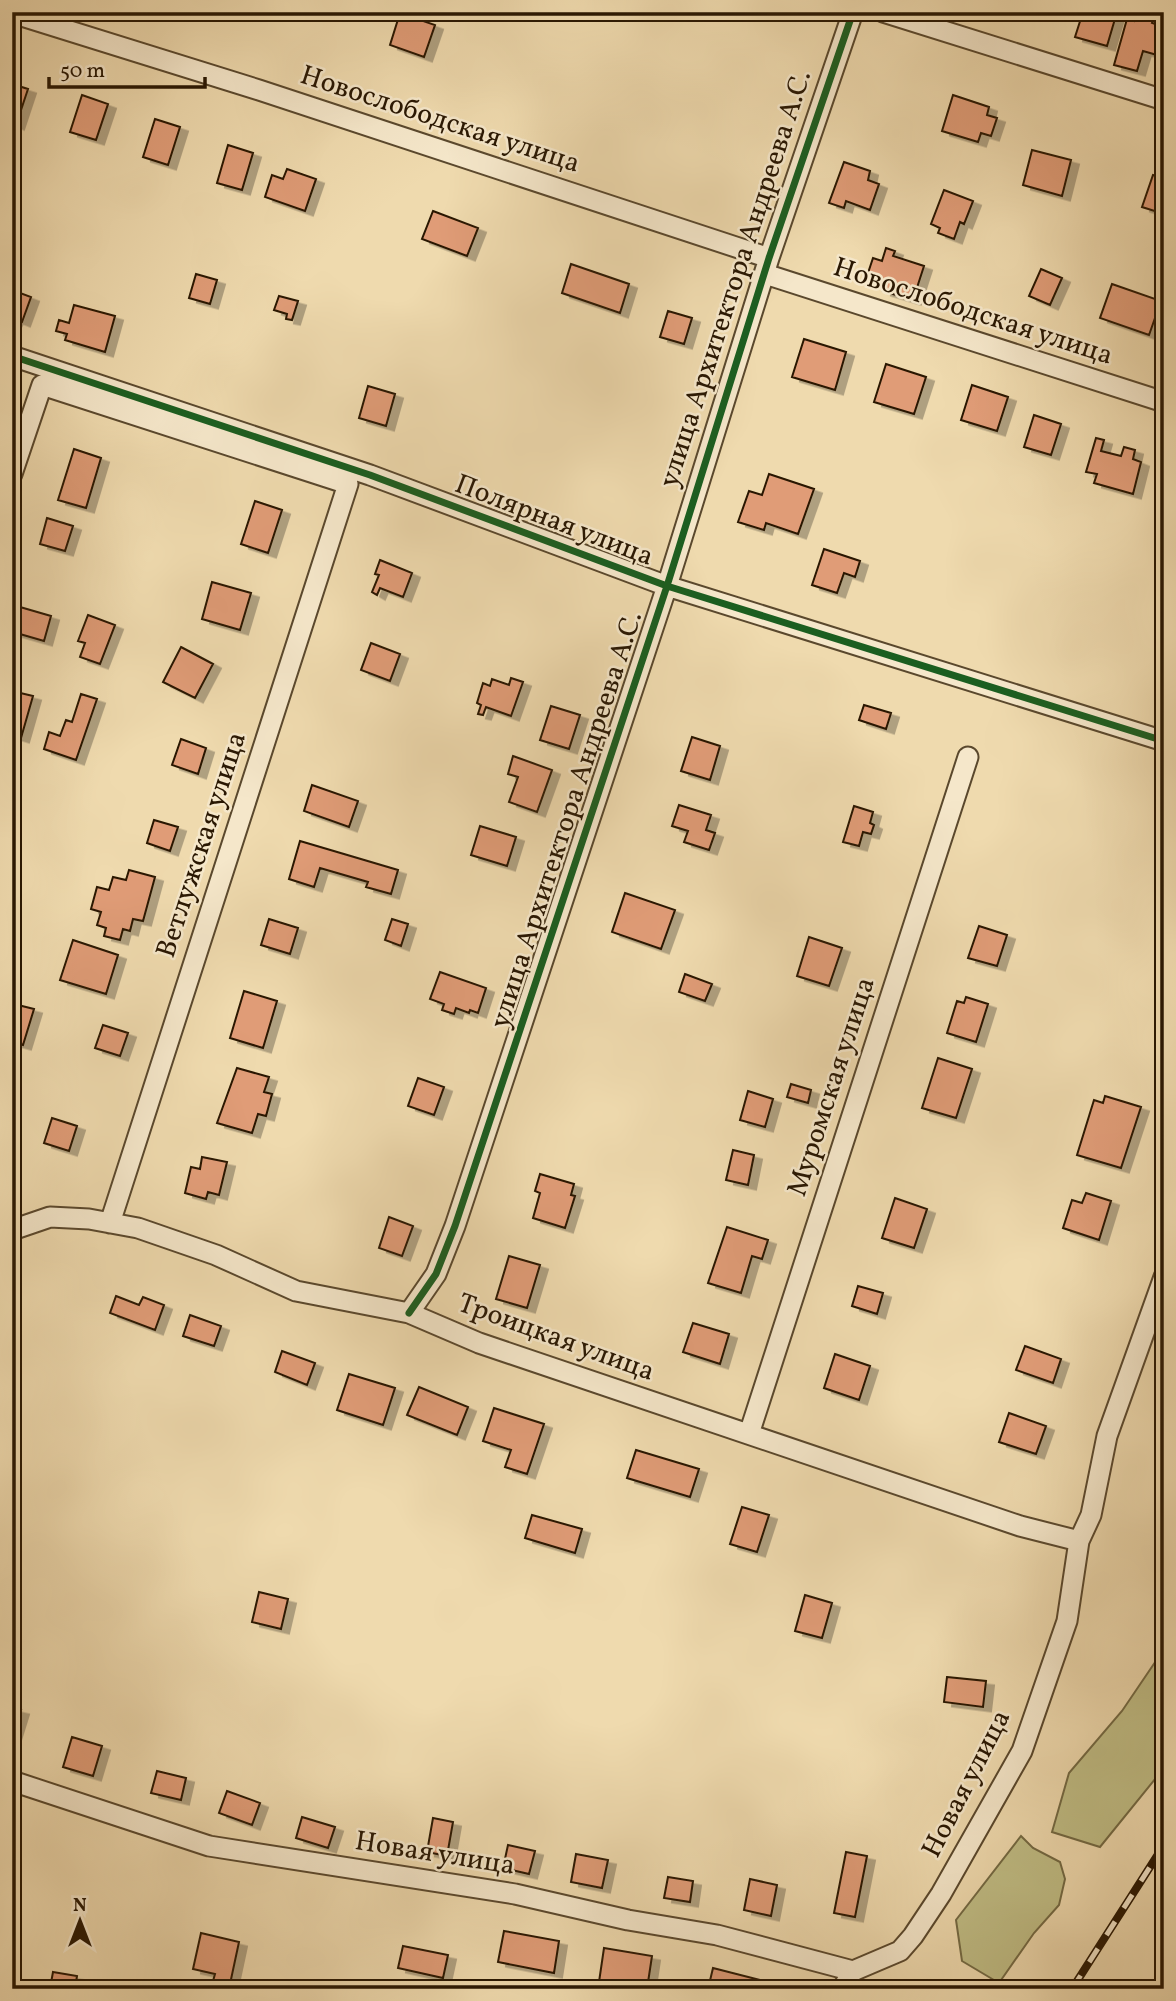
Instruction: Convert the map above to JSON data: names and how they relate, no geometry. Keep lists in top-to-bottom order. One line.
{"streets":{"street":["Новослободская улица","улица Архитектора Андреева А.С.","Полярная улица","Ветлужская улица","Муромская улица","Троицкая улица","Новая улица"]},"crossings":[["Новослободская улица","улица Архитектора Андреева А.С."],["улица Архитектора Андреева А.С.","Полярная улица"],["улица Архитектора Андреева А.С.","Троицкая улица"],["Ветлужская улица","Троицкая улица"],["Муромская улица","Троицкая улица"],["Троицкая улица","Новая улица"]],"scale_bar":"50 m","north":"top"}
